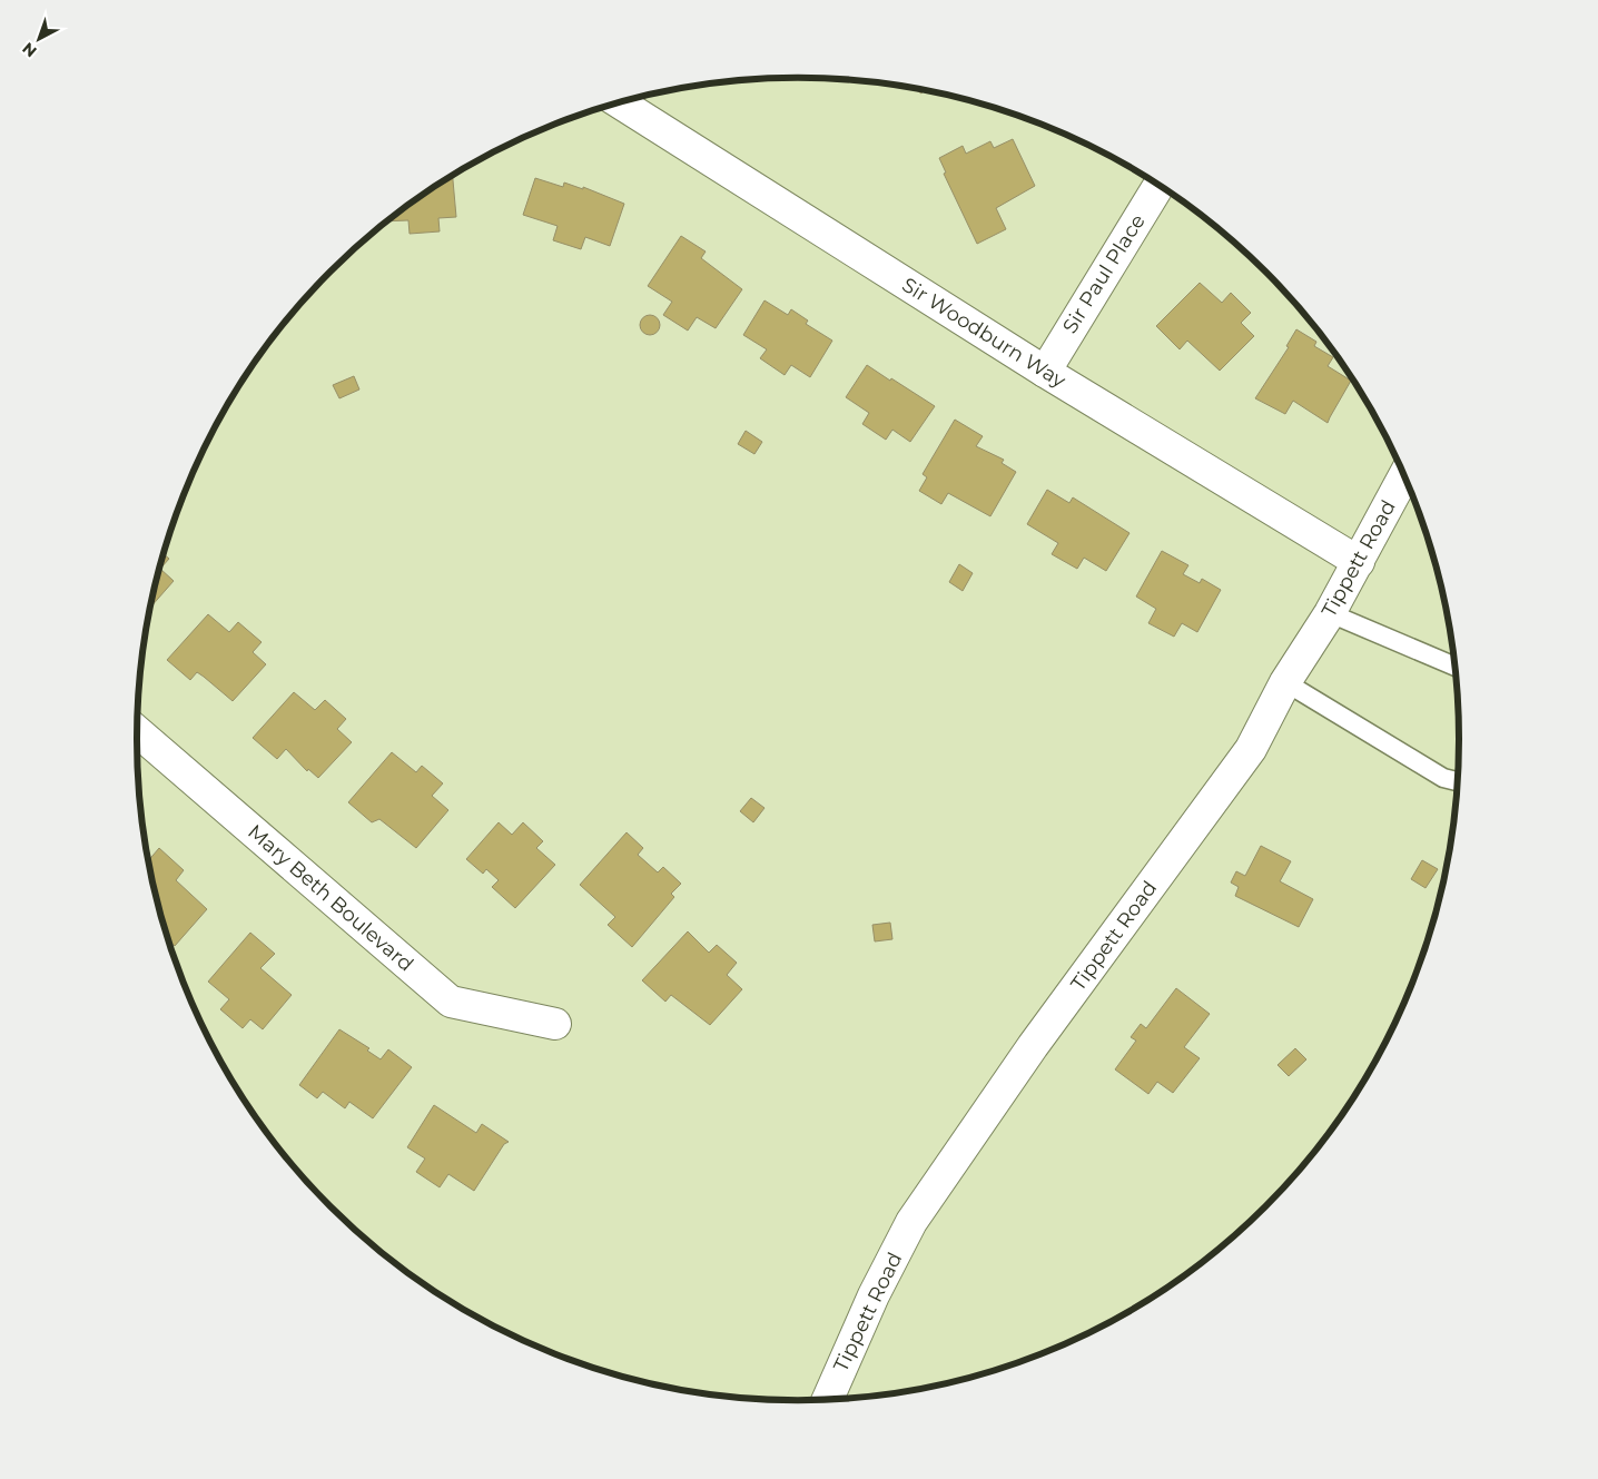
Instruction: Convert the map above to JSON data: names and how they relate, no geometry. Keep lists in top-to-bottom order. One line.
{"streets":{"street":["Sir Paul Place","Sir Woodburn Way","Tippett Road","Mary Beth Boulevard"]},"crossings":[["Sir Paul Place","Sir Woodburn Way"],["Sir Woodburn Way","Tippett Road"]],"north":"bottom left"}
